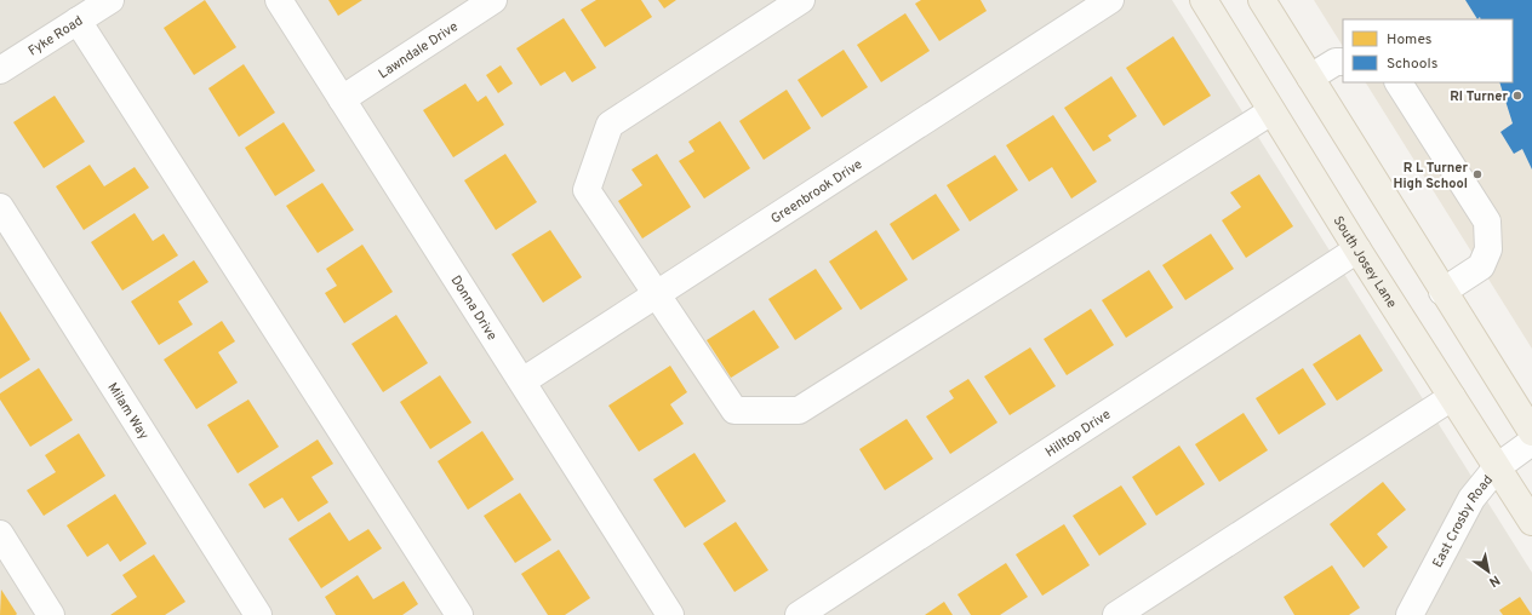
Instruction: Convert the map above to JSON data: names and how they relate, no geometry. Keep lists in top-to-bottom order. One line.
{"streets":{"main road":["South Josey Lane"],"street":["Fyke Road","Lawndale Drive","Greenbrook Drive","Donna Drive","Milam Way","Hilltop Drive","East Crosby Road"]},"crossings":[["Lawndale Drive","Donna Drive"],["Greenbrook Drive","Donna Drive"],["South Josey Lane","Hilltop Drive"],["South Josey Lane","East Crosby Road"]],"places":["Rl Turner","R L Turner High School"],"legend":["Homes","Schools"],"north":"bottom right"}
